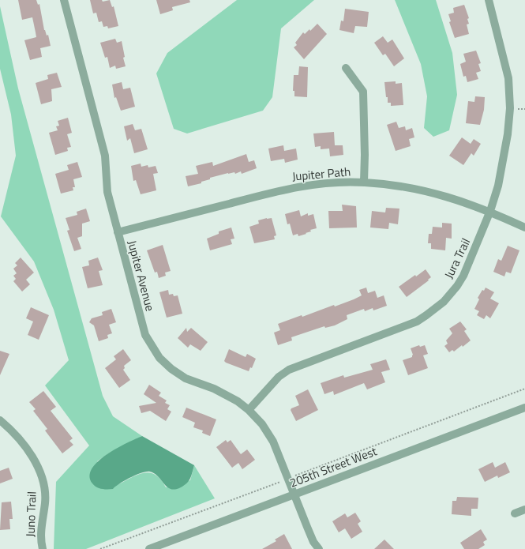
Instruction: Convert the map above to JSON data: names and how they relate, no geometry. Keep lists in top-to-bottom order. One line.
{"streets":{"street":["Jupiter Path","Jura Trail","Jupiter Avenue","205th Street West","Juno Trail"]},"crossings":[["Jupiter Path","Jura Trail"],["Jupiter Path","Jupiter Avenue"],["Jura Trail","Jupiter Avenue"],["Jupiter Avenue","205th Street West"]]}
